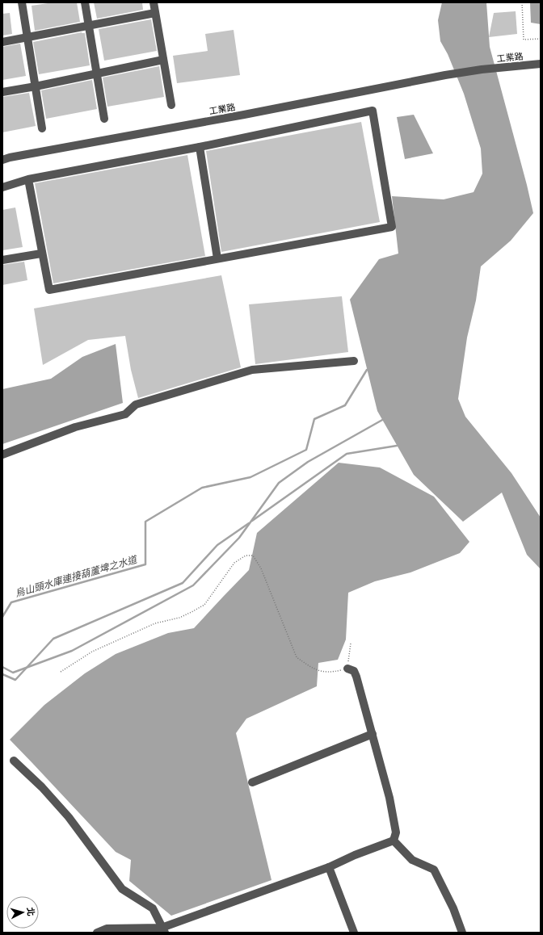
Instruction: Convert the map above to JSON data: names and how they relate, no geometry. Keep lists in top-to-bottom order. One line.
{"streets":{"street":["工業路"]},"water":["烏山頭水庫連接葫蘆埤之水道"],"north":"right"}
